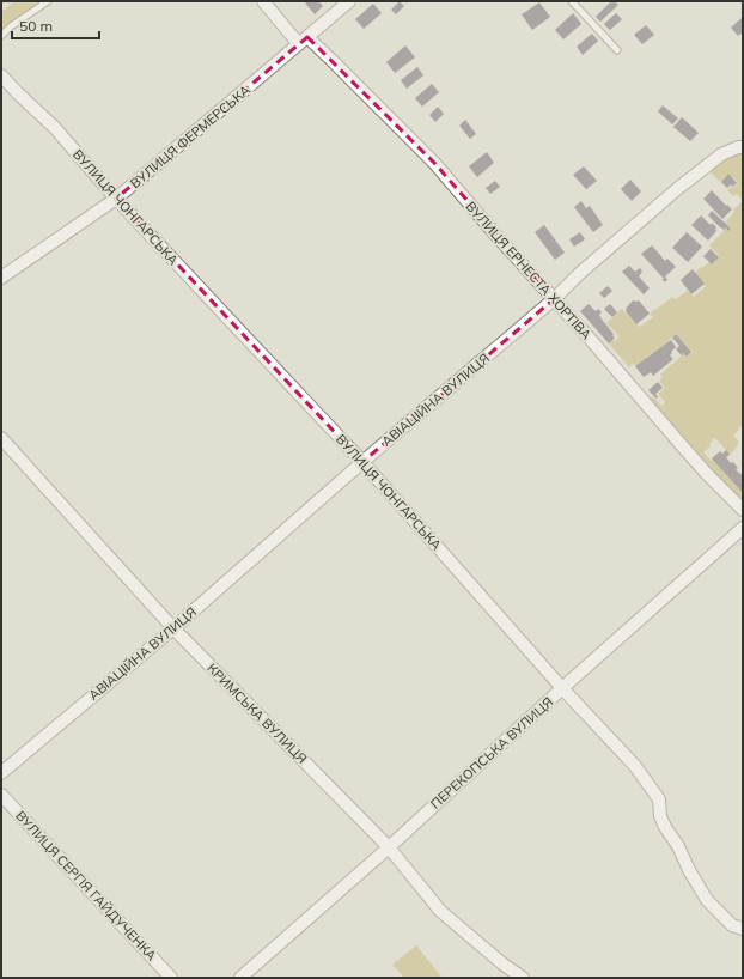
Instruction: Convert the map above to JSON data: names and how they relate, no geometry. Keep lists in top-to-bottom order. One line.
{"streets":{"street":["ВУЛИЦЯ ФЕРМЕРСЬКА","ВУЛИЦЯ ЧОНГАРСЬКА","ВУЛИЦЯ ЕРНЕСТА ХОРТІВА","АВІАЦІЙНА ВУЛИЦЯ","КРИМСЬКА ВУЛИЦЯ","ПЕРЕКОПСЬКА ВУЛИЦЯ","ВУЛИЦЯ СЕРГІЯ ГАЙДУЧЕНКА"]},"crossings":[["ВУЛИЦЯ ФЕРМЕРСЬКА","ВУЛИЦЯ ЧОНГАРСЬКА"],["ВУЛИЦЯ ФЕРМЕРСЬКА","ВУЛИЦЯ ЕРНЕСТА ХОРТІВА"],["ВУЛИЦЯ ЧОНГАРСЬКА","АВІАЦІЙНА ВУЛИЦЯ"],["ВУЛИЦЯ ЧОНГАРСЬКА","ПЕРЕКОПСЬКА ВУЛИЦЯ"],["ВУЛИЦЯ ЕРНЕСТА ХОРТІВА","АВІАЦІЙНА ВУЛИЦЯ"],["АВІАЦІЙНА ВУЛИЦЯ","КРИМСЬКА ВУЛИЦЯ"],["КРИМСЬКА ВУЛИЦЯ","ПЕРЕКОПСЬКА ВУЛИЦЯ"]],"scale_bar":"50 m"}
